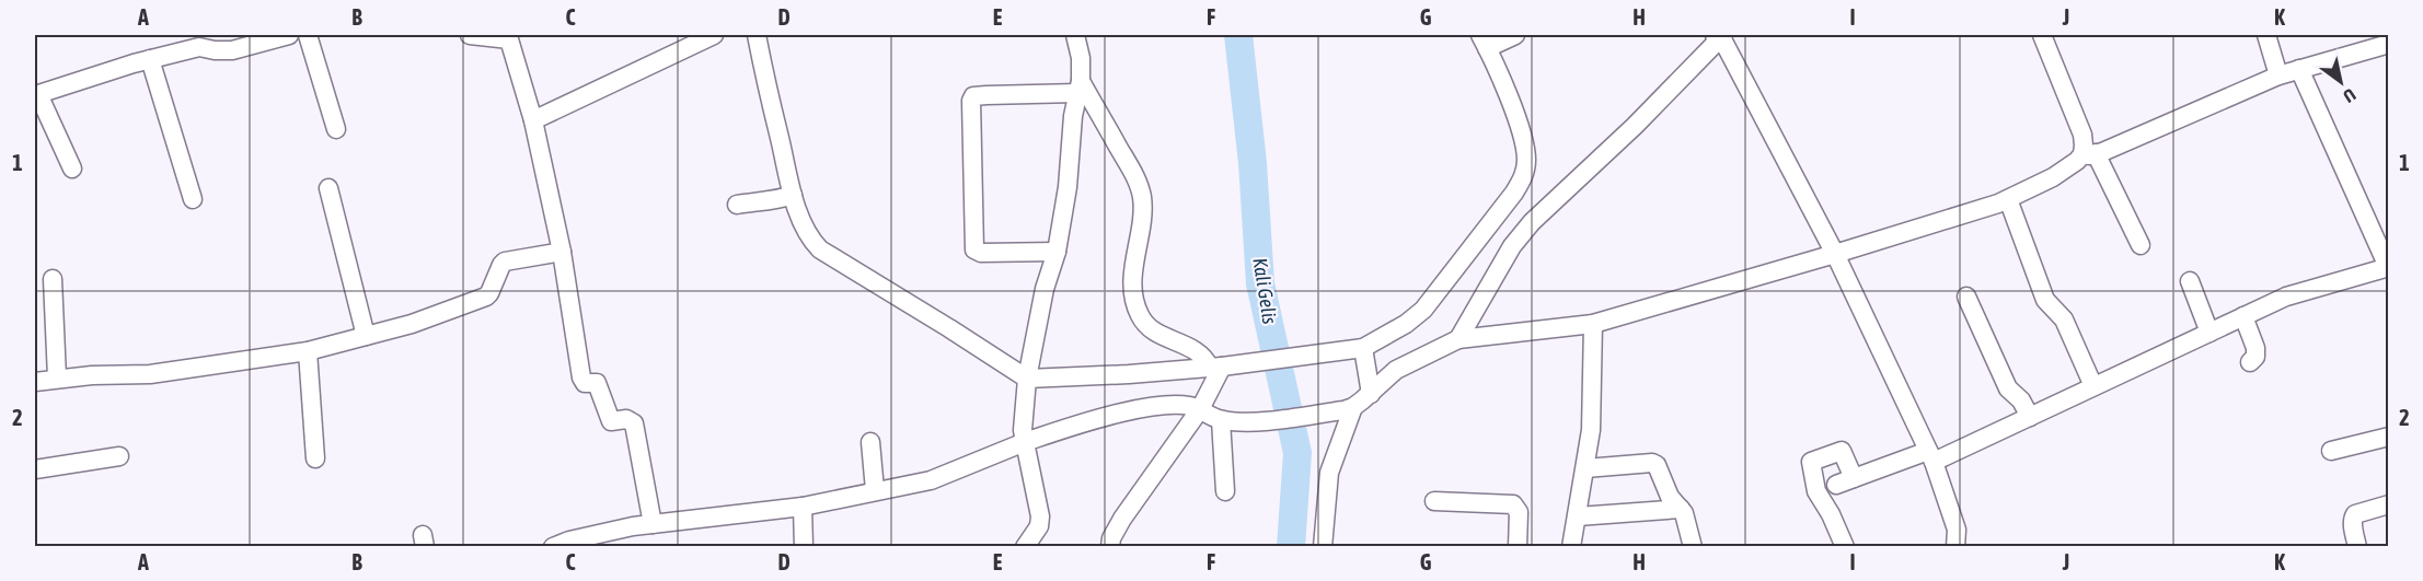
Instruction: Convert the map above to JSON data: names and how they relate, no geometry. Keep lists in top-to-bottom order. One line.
{"water":["Kali Gelis"],"north":"bottom right","grid":{"columns":["A","B","C","D","E","F","G","H","I","J","K"],"rows":["1","2"]}}
